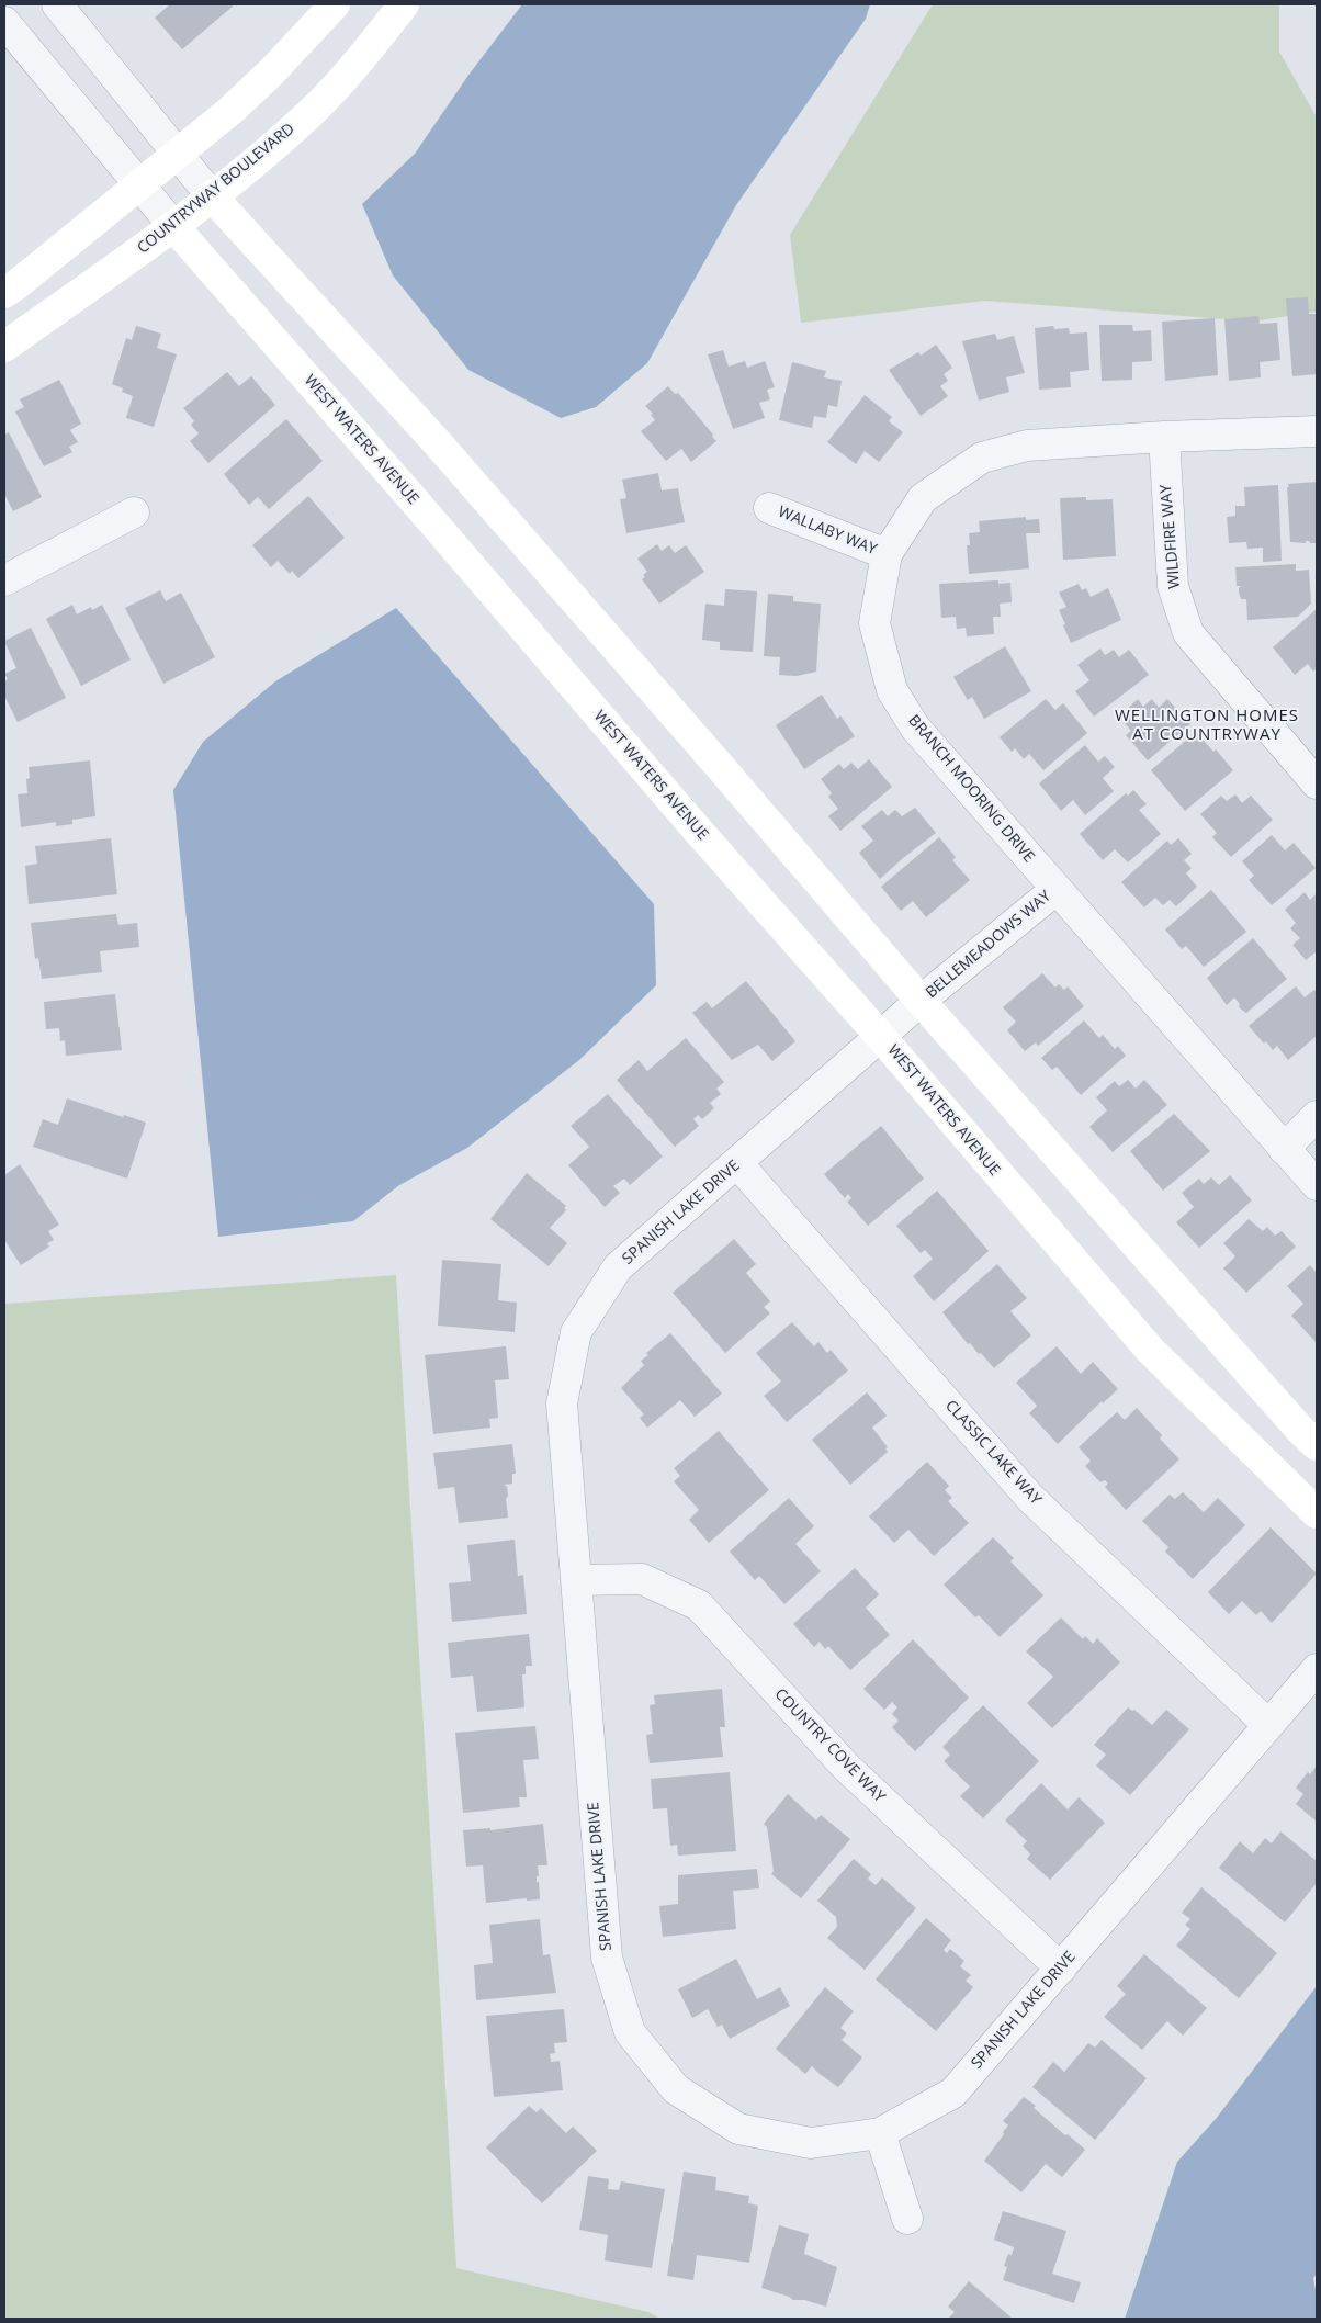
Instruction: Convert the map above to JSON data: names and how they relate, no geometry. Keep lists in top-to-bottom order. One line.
{"streets":{"street":["COUNTRYWAY BOULEVARD","WEST WATERS AVENUE","WALLABY WAY","WILDFIRE WAY","BRANCH MOORING DRIVE","BELLEMEADOWS WAY","SPANISH LAKE DRIVE","CLASSIC LAKE WAY","COUNTRY COVE WAY"]},"crossings":[["COUNTRYWAY BOULEVARD","WEST WATERS AVENUE"],["WEST WATERS AVENUE","SPANISH LAKE DRIVE"],["WALLABY WAY","BRANCH MOORING DRIVE"],["WILDFIRE WAY","BRANCH MOORING DRIVE"],["BRANCH MOORING DRIVE","BELLEMEADOWS WAY"],["BELLEMEADOWS WAY","SPANISH LAKE DRIVE"],["SPANISH LAKE DRIVE","CLASSIC LAKE WAY"],["SPANISH LAKE DRIVE","COUNTRY COVE WAY"]],"districts":["WELLINGTON HOMES AT COUNTRYWAY"]}
